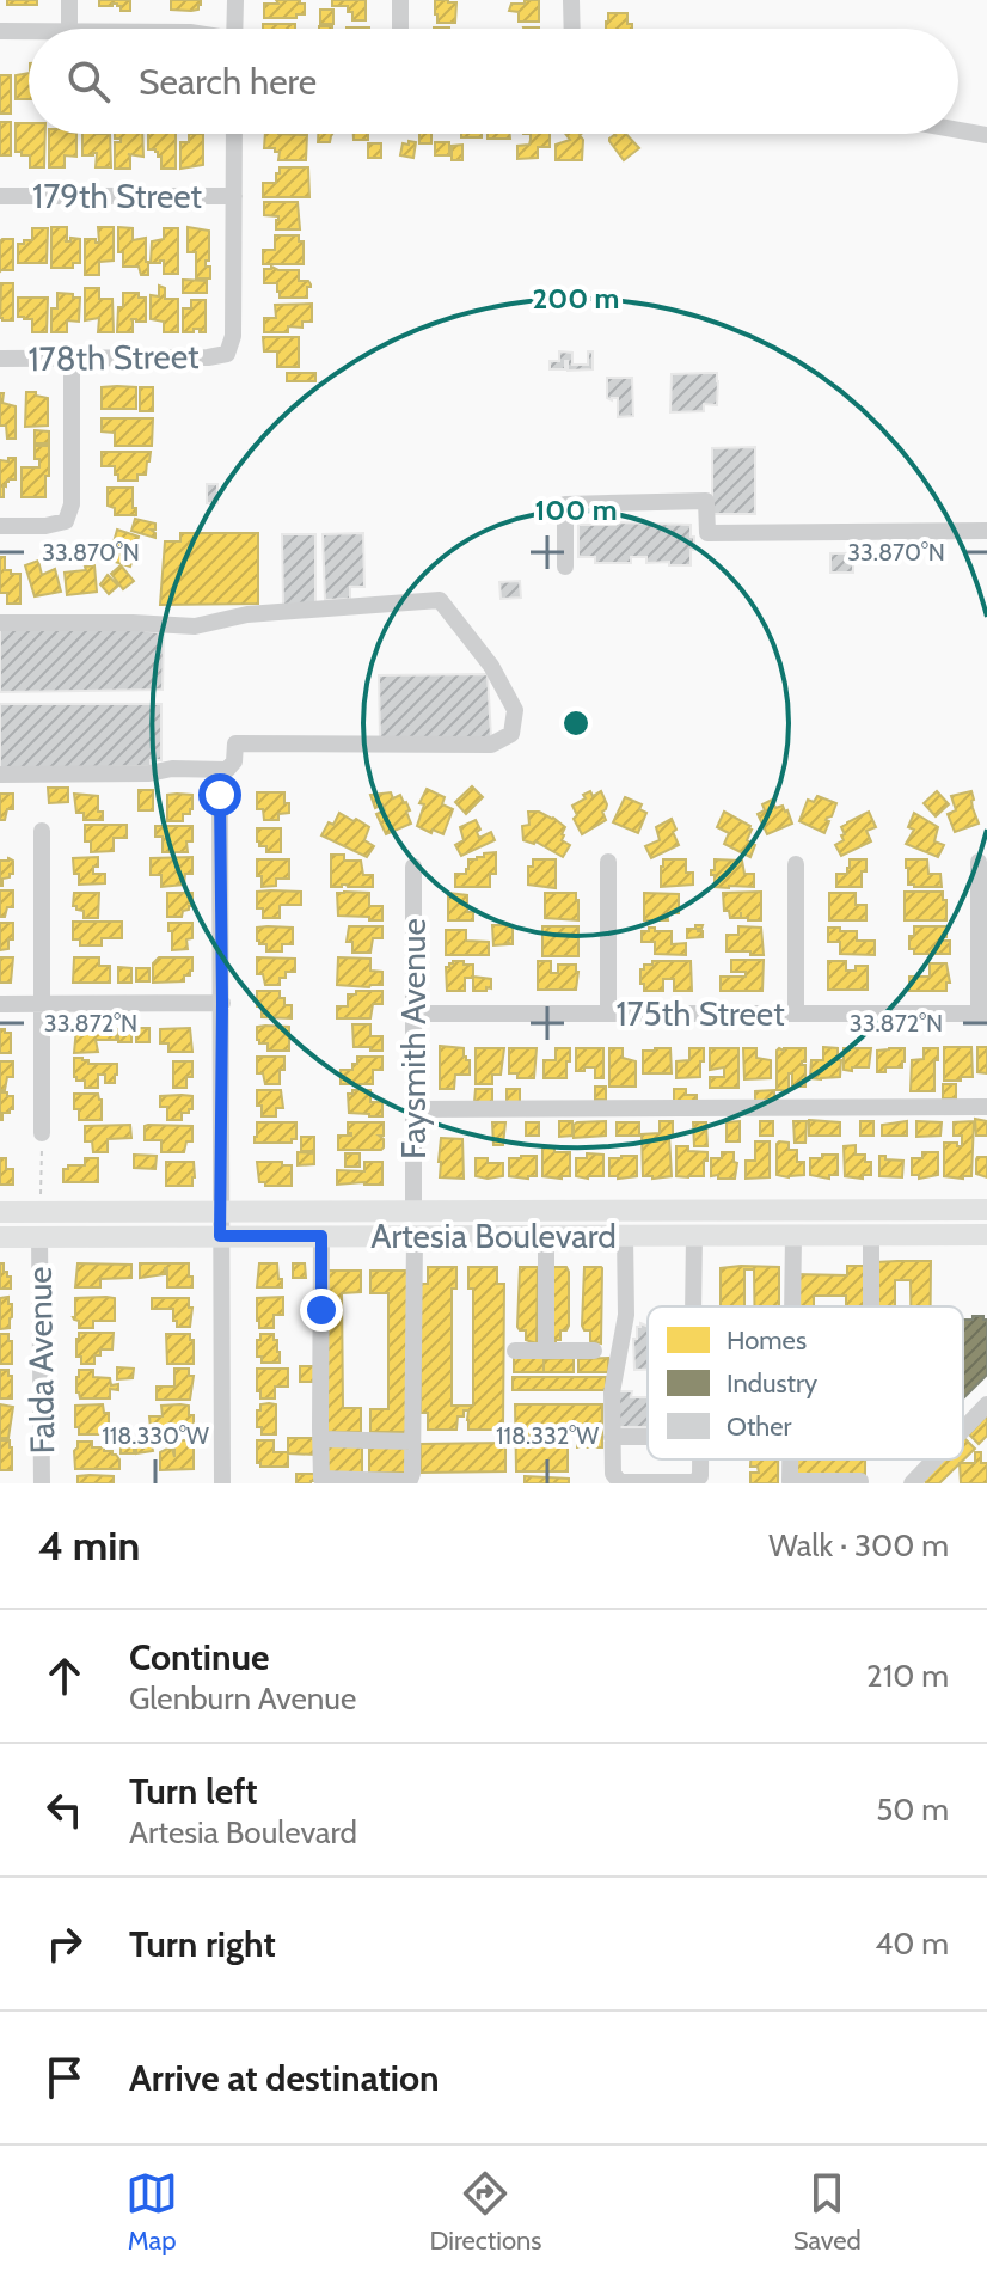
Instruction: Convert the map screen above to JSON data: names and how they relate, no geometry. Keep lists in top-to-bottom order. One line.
{"streets":{"main road":["Artesia Boulevard"],"street":["179th Street","178th Street","175th Street","Faysmith Avenue","Falda Avenue"]},"crossings":[["179th Street","178th Street"],["175th Street","Faysmith Avenue"],["Faysmith Avenue","Artesia Boulevard"],["Artesia Boulevard","Falda Avenue"]],"legend":["Homes","Industry","Other"],"page":{"search":"Search here","heading":["4 min","Walk · 300 m"],"list":[["Continue","Glenburn Avenue","210 m"],["Turn left","Artesia Boulevard","50 m"],["Turn right","40 m"],"Arrive at destination"],"nav":["Map","Directions","Saved"]},"coordinates":["33.870°N","33.872°N","118.330°W","118.332°W"],"rings":["200 m","100 m"]}
